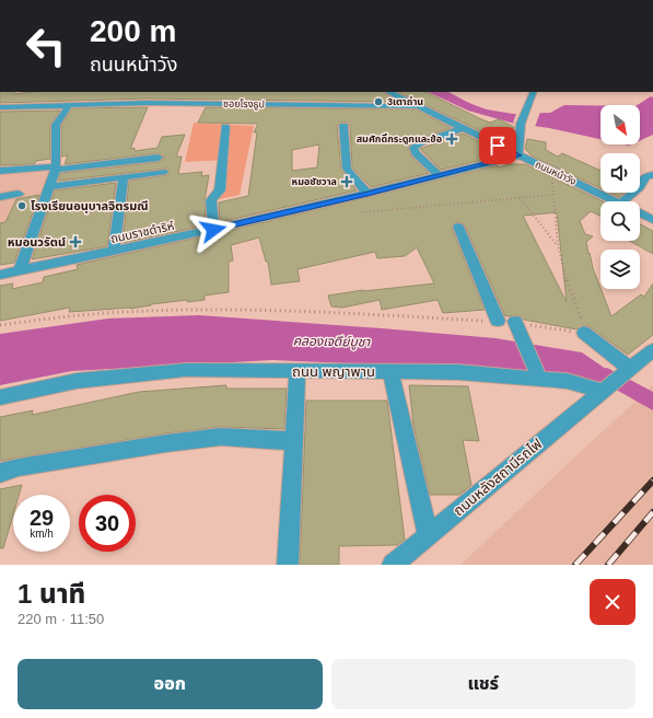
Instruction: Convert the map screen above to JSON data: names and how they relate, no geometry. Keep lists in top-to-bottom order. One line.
{"streets":{"street":["ซอยโรงธูป","ถนนหน้าวัง","ถนนราชดำริห์","ถนน พญาพาน","ถนนหลังสถานีรถไฟ"]},"crossings":[["ซอยโรงธูป","ถนนหน้าวัง"],["ถนนหน้าวัง","ถนนราชดำริห์"],["ถนน พญาพาน","ถนนหลังสถานีรถไฟ"]],"water":["คลองเจดีย์บูชา"],"places":{"other":["3เตาถ่าน","โรงเรียนอนุบาลจิตรมณี"],"health":["สมศักดิ์กระดูกและข้อ","หมอชัชวาล","หมอนวรัตน์"]},"north":"bottom right","page":{"turn":["200 m","ถนนหน้าวัง"],"speed":"29 km/h","limit":"30","heading":["1 นาที","220 m · 11:50"],"buttons":["ออก","แชร์"]}}
